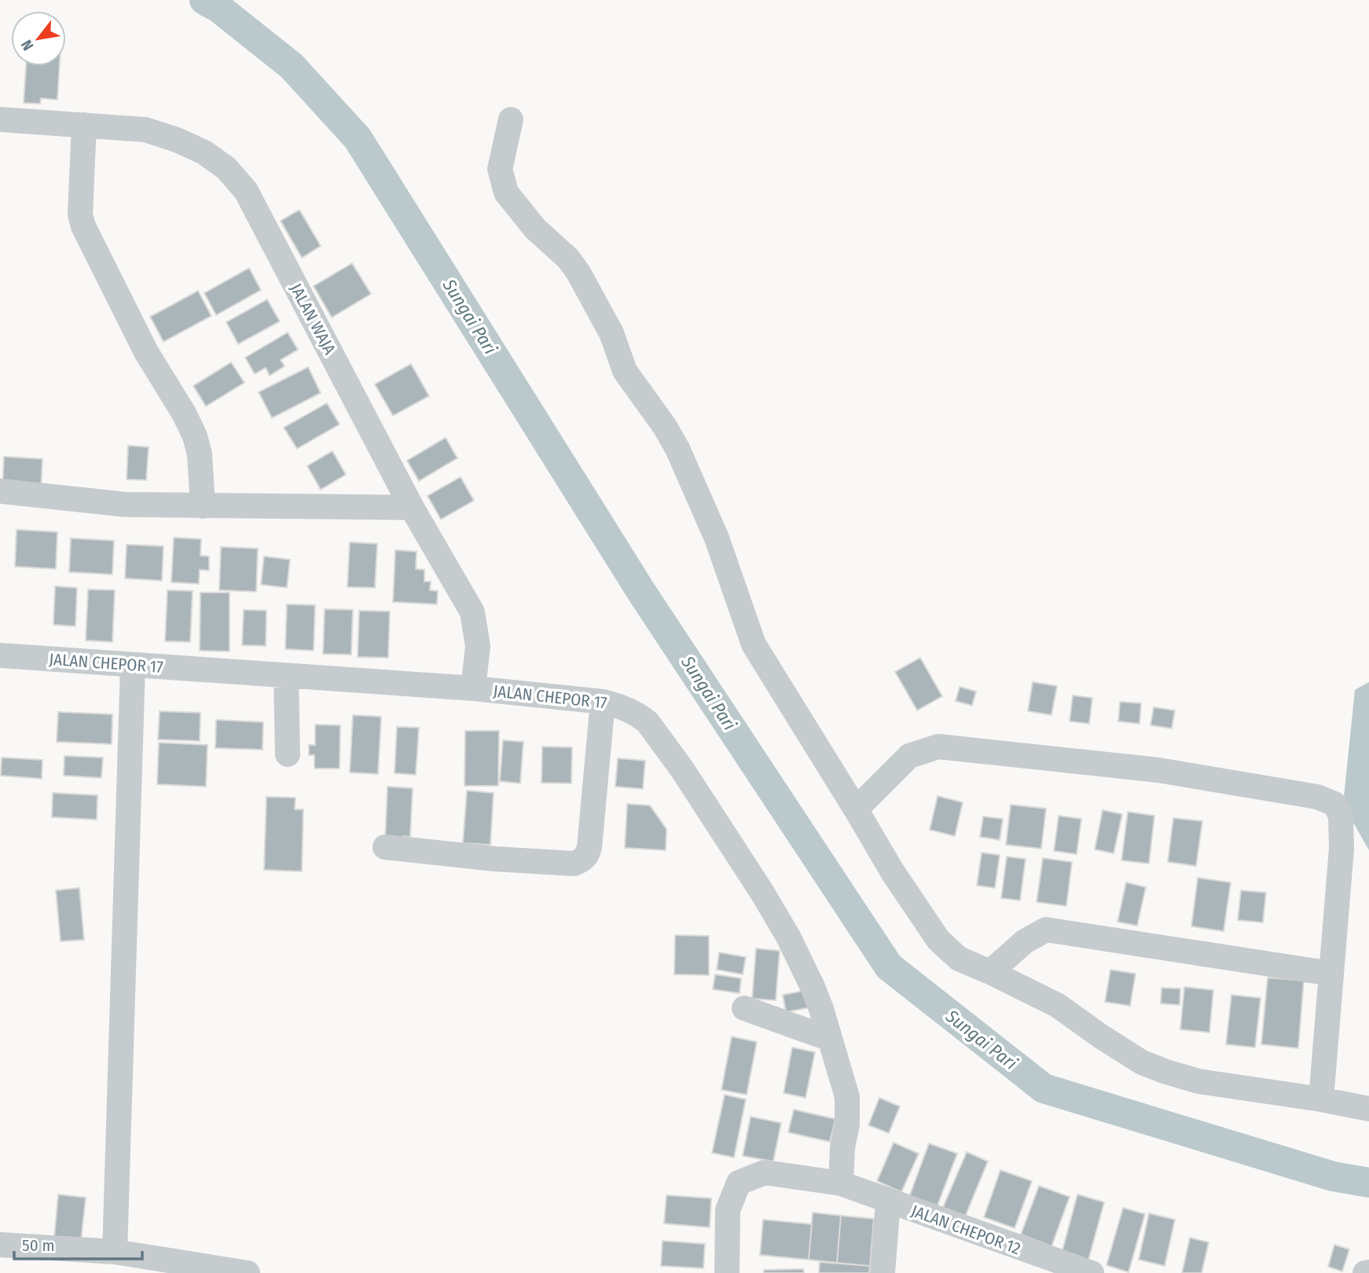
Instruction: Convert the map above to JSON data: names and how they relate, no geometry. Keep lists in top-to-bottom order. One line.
{"streets":{"street":["JALAN WAJA","JALAN CHEPOR 17","JALAN CHEPOR 12"]},"crossings":[["JALAN WAJA","JALAN CHEPOR 17"],["JALAN CHEPOR 17","JALAN CHEPOR 12"]],"water":["Sungai Pari"],"scale_bar":"50 m","north":"bottom left"}
